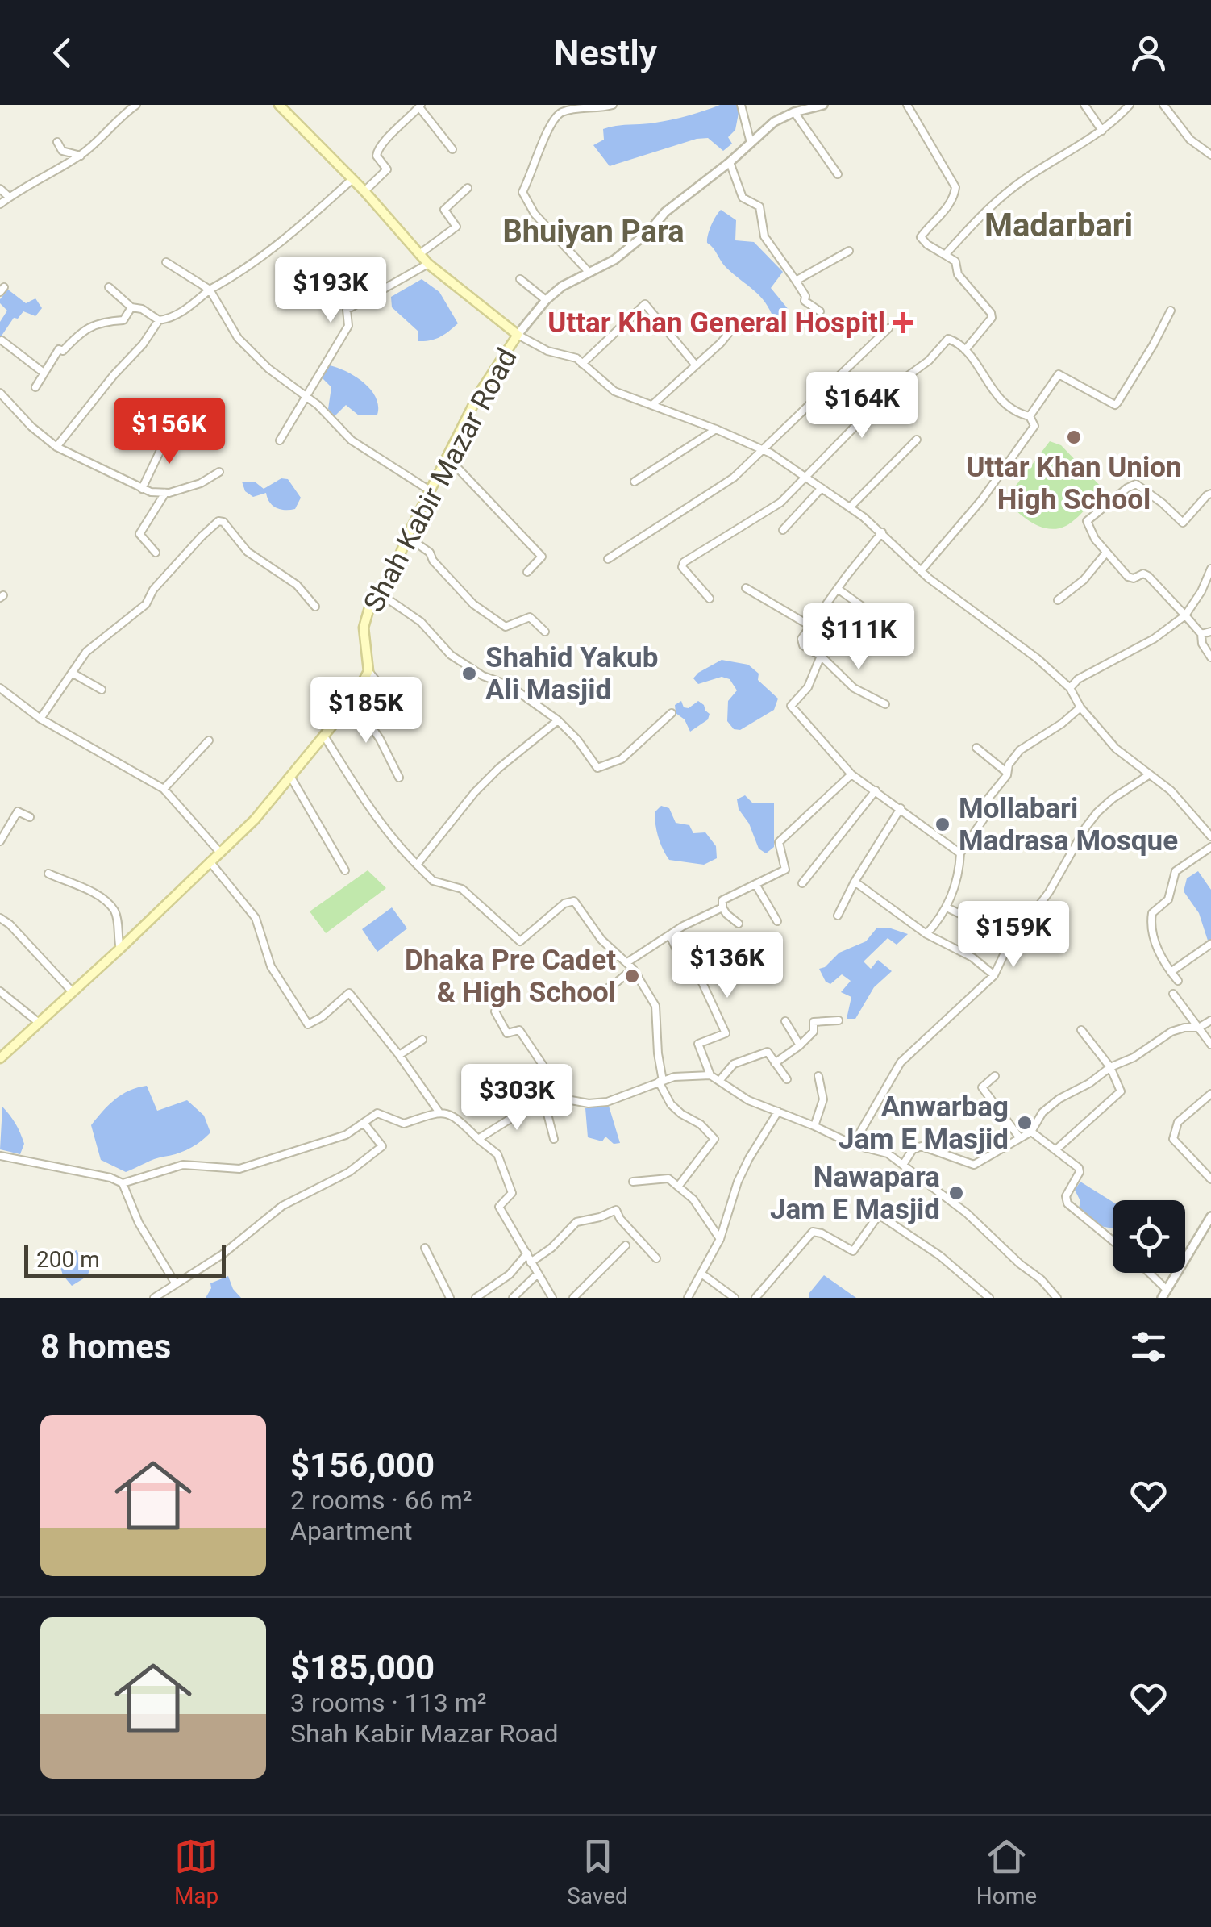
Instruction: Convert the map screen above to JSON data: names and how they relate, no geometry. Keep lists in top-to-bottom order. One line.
{"streets":{"main road":["Shah Kabir Mazar Road"]},"districts":["Madarbari","Bhuiyan Para"],"places":{"health":["Uttar Khan General Hospitl"],"other":["Uttar Khan Union High School","Shahid Yakub Ali Masjid","Mollabari Madrasa Mosque","Dhaka Pre Cadet & High School","Anwarbag Jam E Masjid","Nawapara Jam E Masjid"]},"scale_bar":"200 m","page":{"header":"Nestly","price":["$193K","$164K","$156K","$111K","$185K","$159K","$136K","$303K"],"scale":"200 m","heading":"8 homes","list":[{"name":"$156,000","note":"2 rooms · 66 m² · Apartment"},{"name":"$185,000","note":"3 rooms · 113 m² · Shah Kabir Mazar Road"}],"tabs":["Map","Saved","Home"]}}
